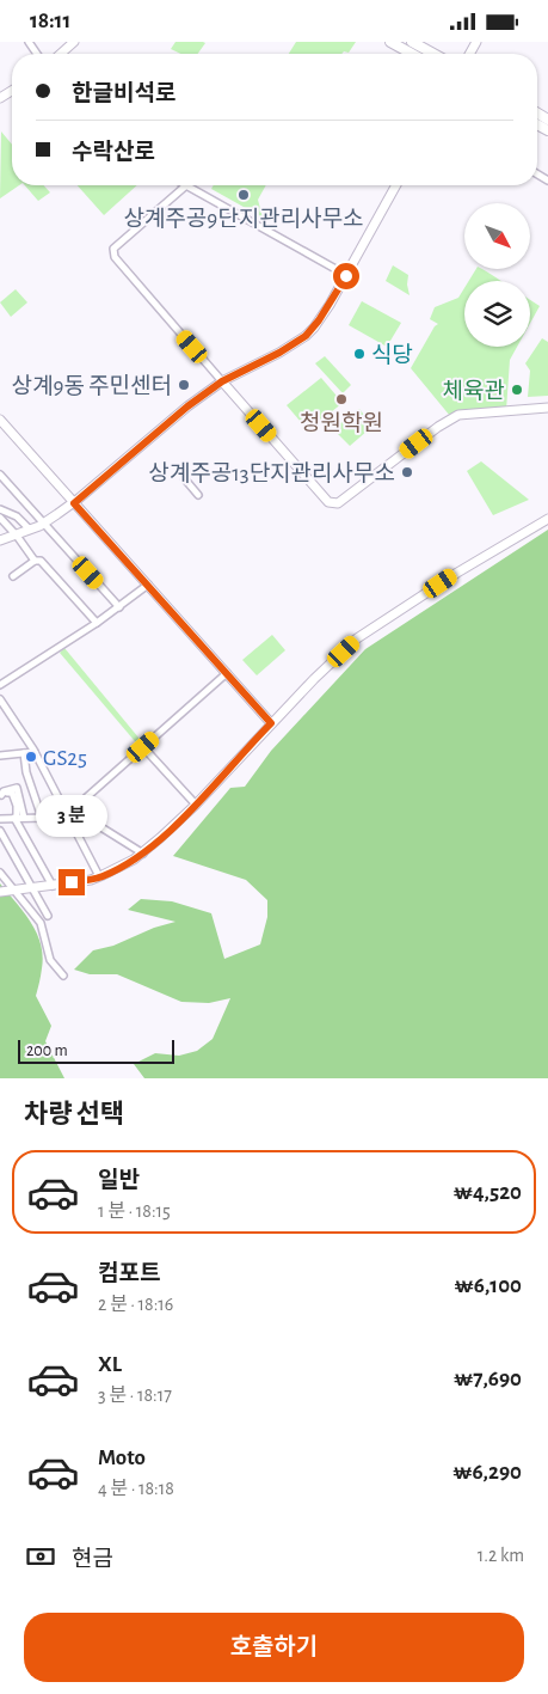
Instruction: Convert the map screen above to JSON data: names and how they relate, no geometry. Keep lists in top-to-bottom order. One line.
{"places":["상계주공9단지관리사무소","식당","상계9동 주민센터","체육관","청원학원","상계주공13단지관리사무소","GS25"],"scale_bar":"200 m","north":"bottom right","page":{"status":"18:11","banner":["한글비석로","수락산로"],"bubble":"3 분","scale":"200 m","heading":"차량 선택","list":[{"name":"일반","note":"1 분 · 18:15","value":"₩4,520"},{"name":"컴포트","note":"2 분 · 18:16","value":"₩6,100"},{"name":"XL","note":"3 분 · 18:17","value":"₩7,690"},{"name":"Moto","note":"4 분 · 18:18","value":"₩6,290"}],"pay":["현금","1.2 km"],"buttons":"호출하기"}}
